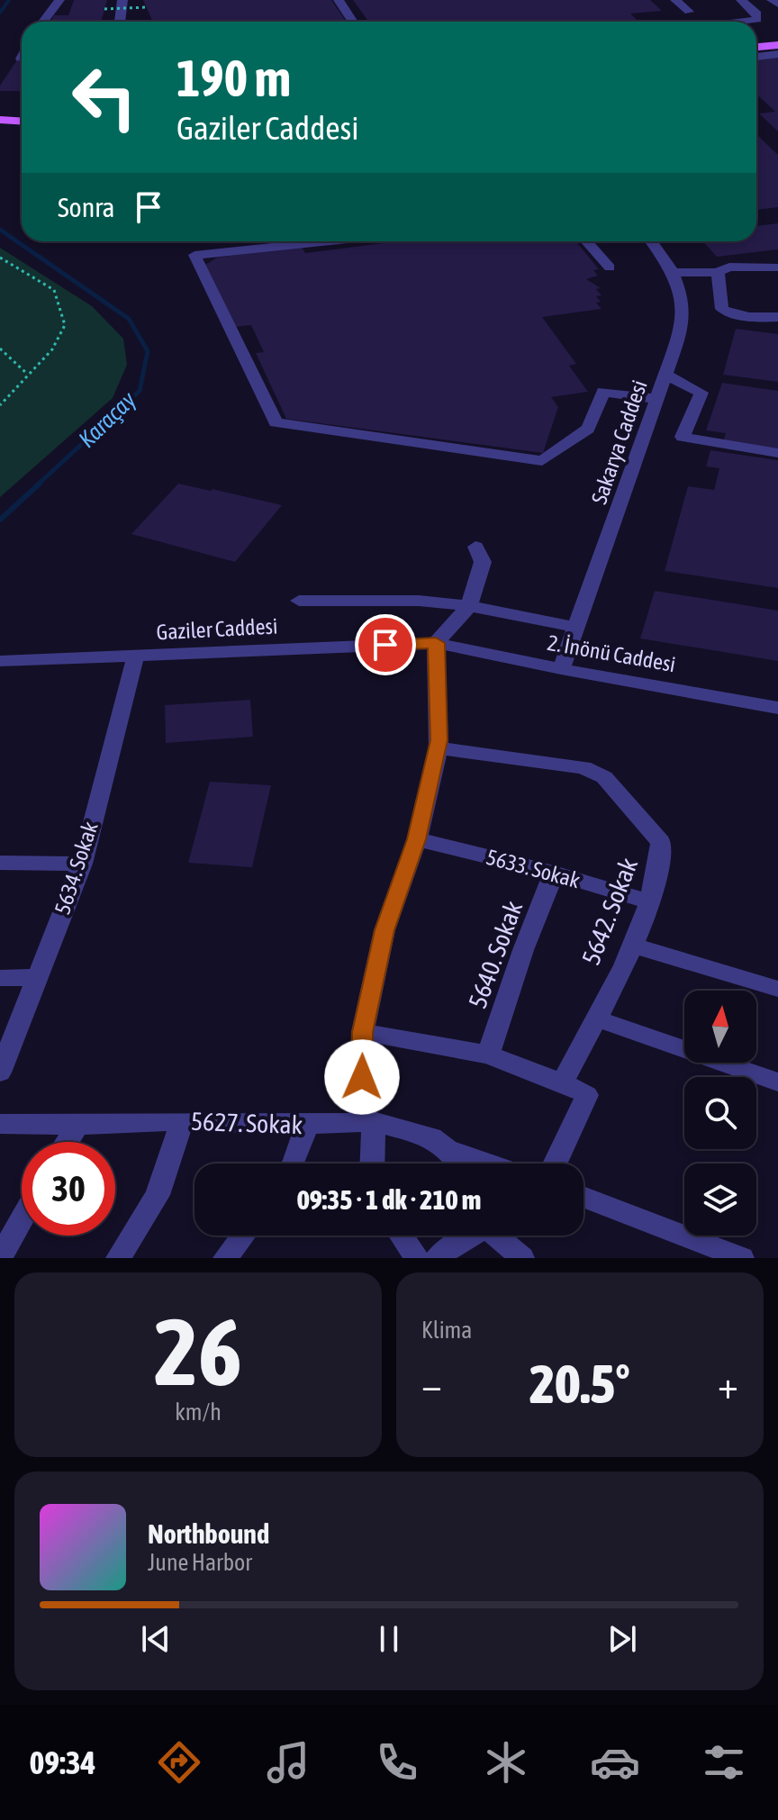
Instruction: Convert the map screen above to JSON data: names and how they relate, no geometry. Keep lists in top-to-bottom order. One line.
{"streets":{"street":["Sakarya Caddesi","Gaziler Caddesi","2. İnönü Caddesi","5634. Sokak","5633. Sokak","5642. Sokak","5640. Sokak","5627. Sokak"]},"crossings":[["Sakarya Caddesi","2. İnönü Caddesi"],["Gaziler Caddesi","2. İnönü Caddesi"],["Gaziler Caddesi","5634. Sokak"],["5633. Sokak","5642. Sokak"],["5633. Sokak","5640. Sokak"]],"water":["Karaçay"],"north":"top","page":{"turn":["190 m","Gaziler Caddesi"],"then":"Sonra","limit":"30","trip":"09:35 · 1 dk · 210 m","tile":[["26","km/h"],"Klima"],"heat":["−","20.5°","+"],"song":["Northbound","June Harbor"],"tabs":"09:34"}}
